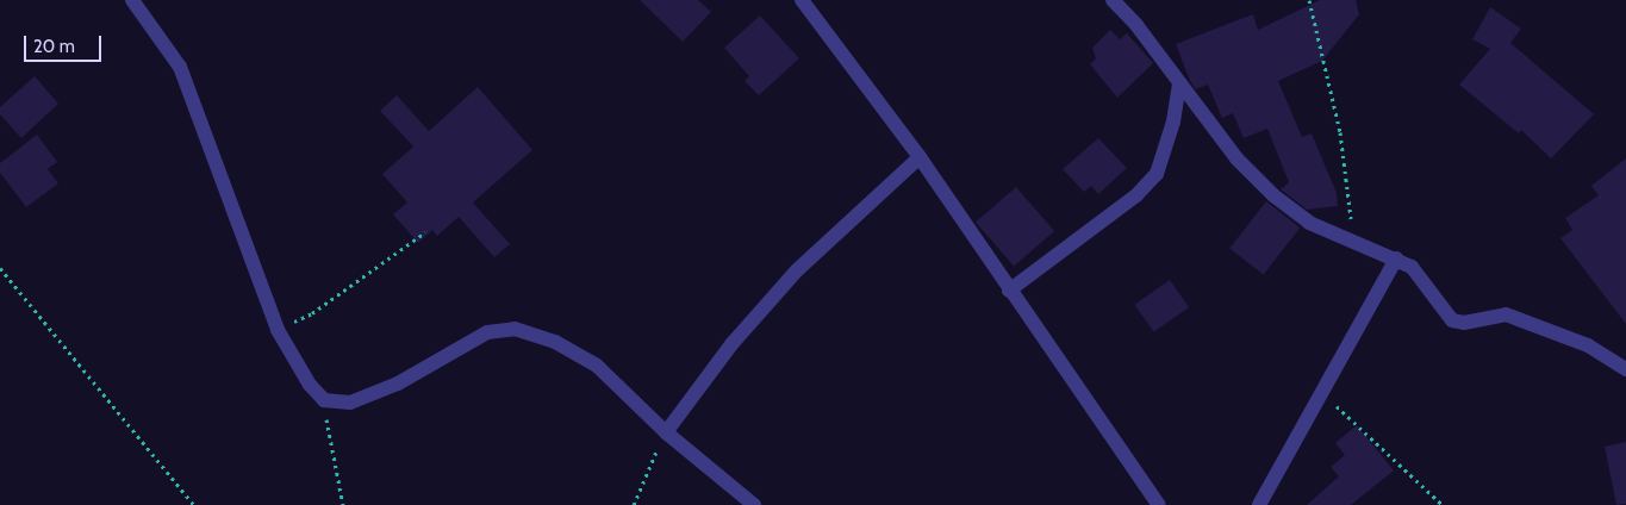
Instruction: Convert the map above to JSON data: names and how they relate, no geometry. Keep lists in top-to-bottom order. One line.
{"scale_bar":"20 m"}
